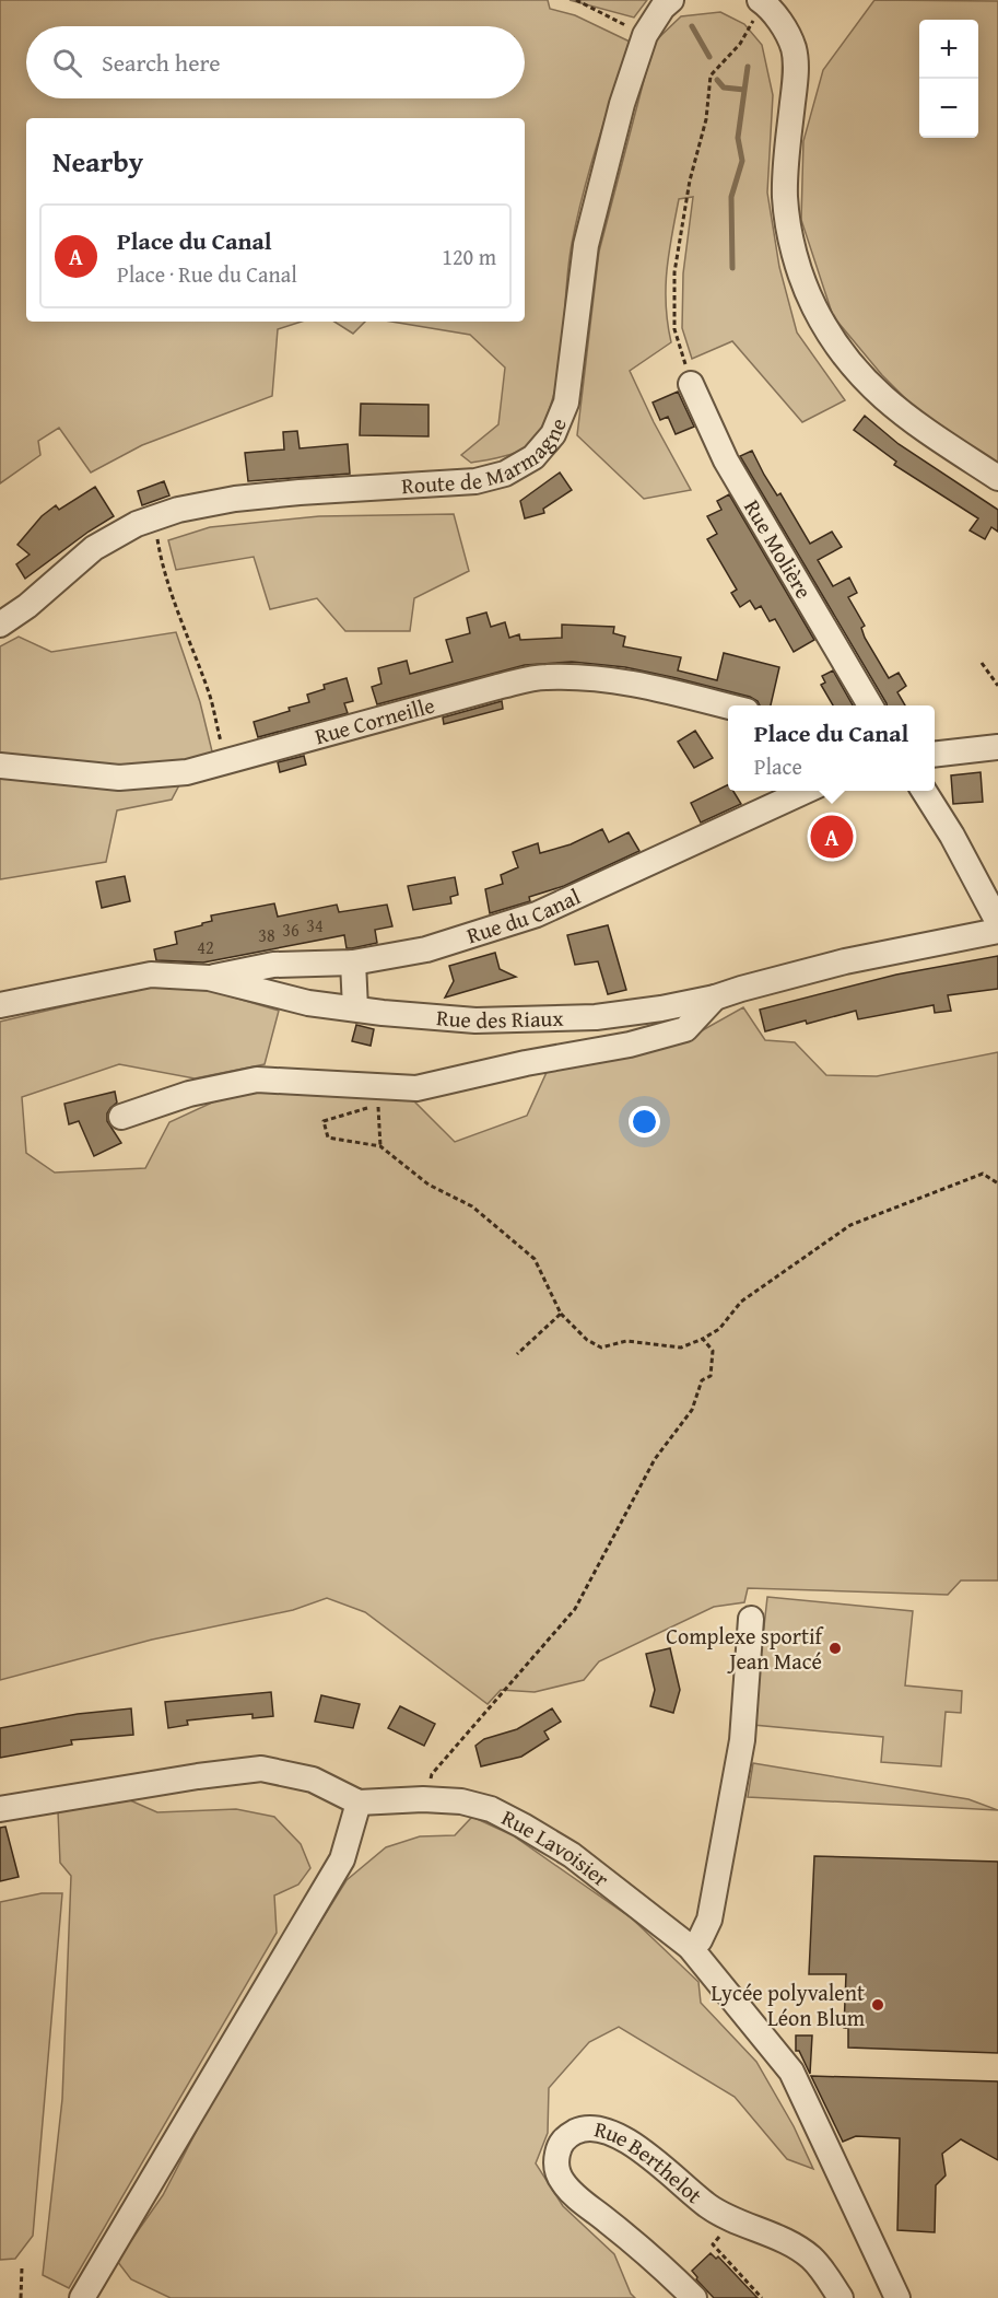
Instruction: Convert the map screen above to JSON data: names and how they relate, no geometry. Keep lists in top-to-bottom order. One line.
{"streets":{"street":["Route de Marmagne","Rue Molière","Rue Corneille","Rue du Canal","Rue des Riaux","Rue Lavoisier","Rue Berthelot"]},"crossings":[["Rue du Canal","Rue des Riaux"]],"places":["Complexe sportif Jean Macé","Lycée polyvalent Léon Blum"],"house_numbers":["34","36","38","42"],"page":{"map_buttons":["+","−"],"search":"Search here","heading":"Nearby","list":[{"mark":"A","name":"Place du Canal","note":"Place · Rue du Canal","value":"120 m"}],"popup":["Place du Canal","Place"],"pins":"A"}}
